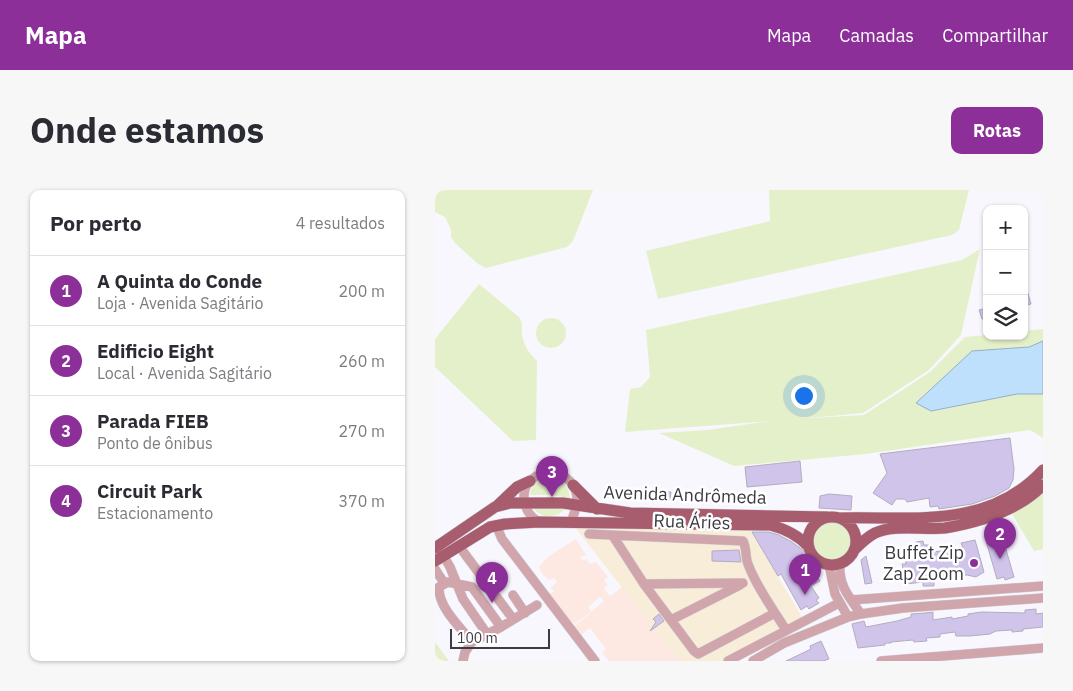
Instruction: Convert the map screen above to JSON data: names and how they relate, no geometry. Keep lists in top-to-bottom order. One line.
{"streets":{"main road":["Avenida Andrômeda"],"street":["Rua Áries"]},"places":["Buffet Zip Zap Zoom"],"scale_bar":"100 m","page":{"header":"Mapa","nav":["Mapa","Camadas","Compartilhar"],"title":"Onde estamos","buttons":"Rotas","heading":["Por perto","4 resultados"],"map_buttons":["+","−"],"list":[{"mark":"1","name":"A Quinta do Conde","note":"Loja · Avenida Sagitário","value":"200 m"},{"mark":"2","name":"Edificio Eight","note":"Local · Avenida Sagitário","value":"260 m"},{"mark":"3","name":"Parada FIEB","note":"Ponto de ônibus","value":"270 m"},{"mark":"4","name":"Circuit Park","note":"Estacionamento","value":"370 m"}],"pins":["3","2","1","4"],"scale":"100 m"}}
